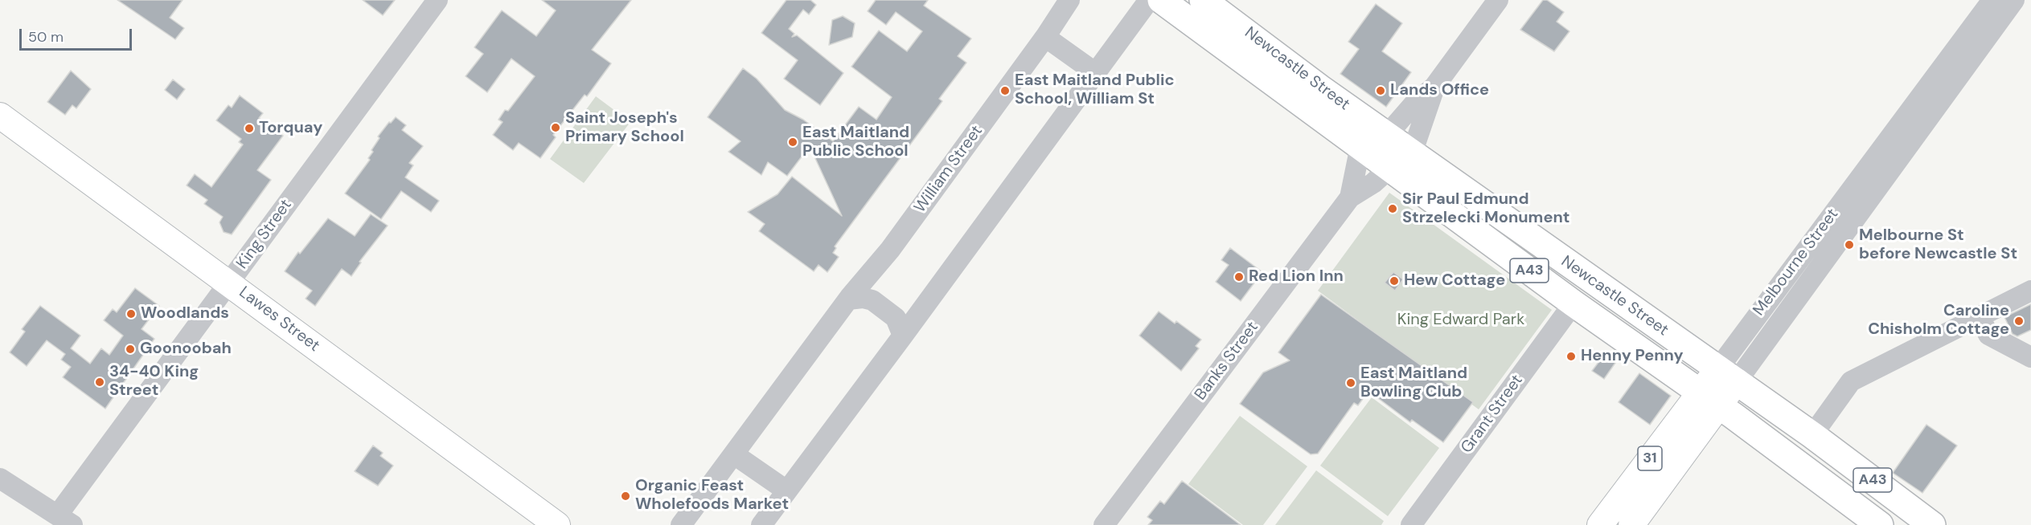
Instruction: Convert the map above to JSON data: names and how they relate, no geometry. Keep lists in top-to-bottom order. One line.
{"streets":{"highway":["Newcastle Street","A43"],"main road":["Melbourne Street","Lawes Street","31"],"street":["William Street","King Street","Banks Street","Grant Street"]},"crossings":[["Newcastle Street","Melbourne Street"],["Newcastle Street","Banks Street"],["Newcastle Street","Grant Street"],["King Street","Lawes Street"]],"parks":["King Edward Park"],"places":["East Maitland Public School, William St","Lands Office","Saint Joseph's Primary School","Torquay","East Maitland Public School","Sir Paul Edmund Strzelecki Monument","Melbourne St before Newcastle St","Red Lion Inn","Hew Cottage","Woodlands","Caroline Chisholm Cottage","Goonoobah","Henny Penny","34-40 King Street","East Maitland Bowling Club","Organic Feast Wholefoods Market"],"scale_bar":"50 m"}
